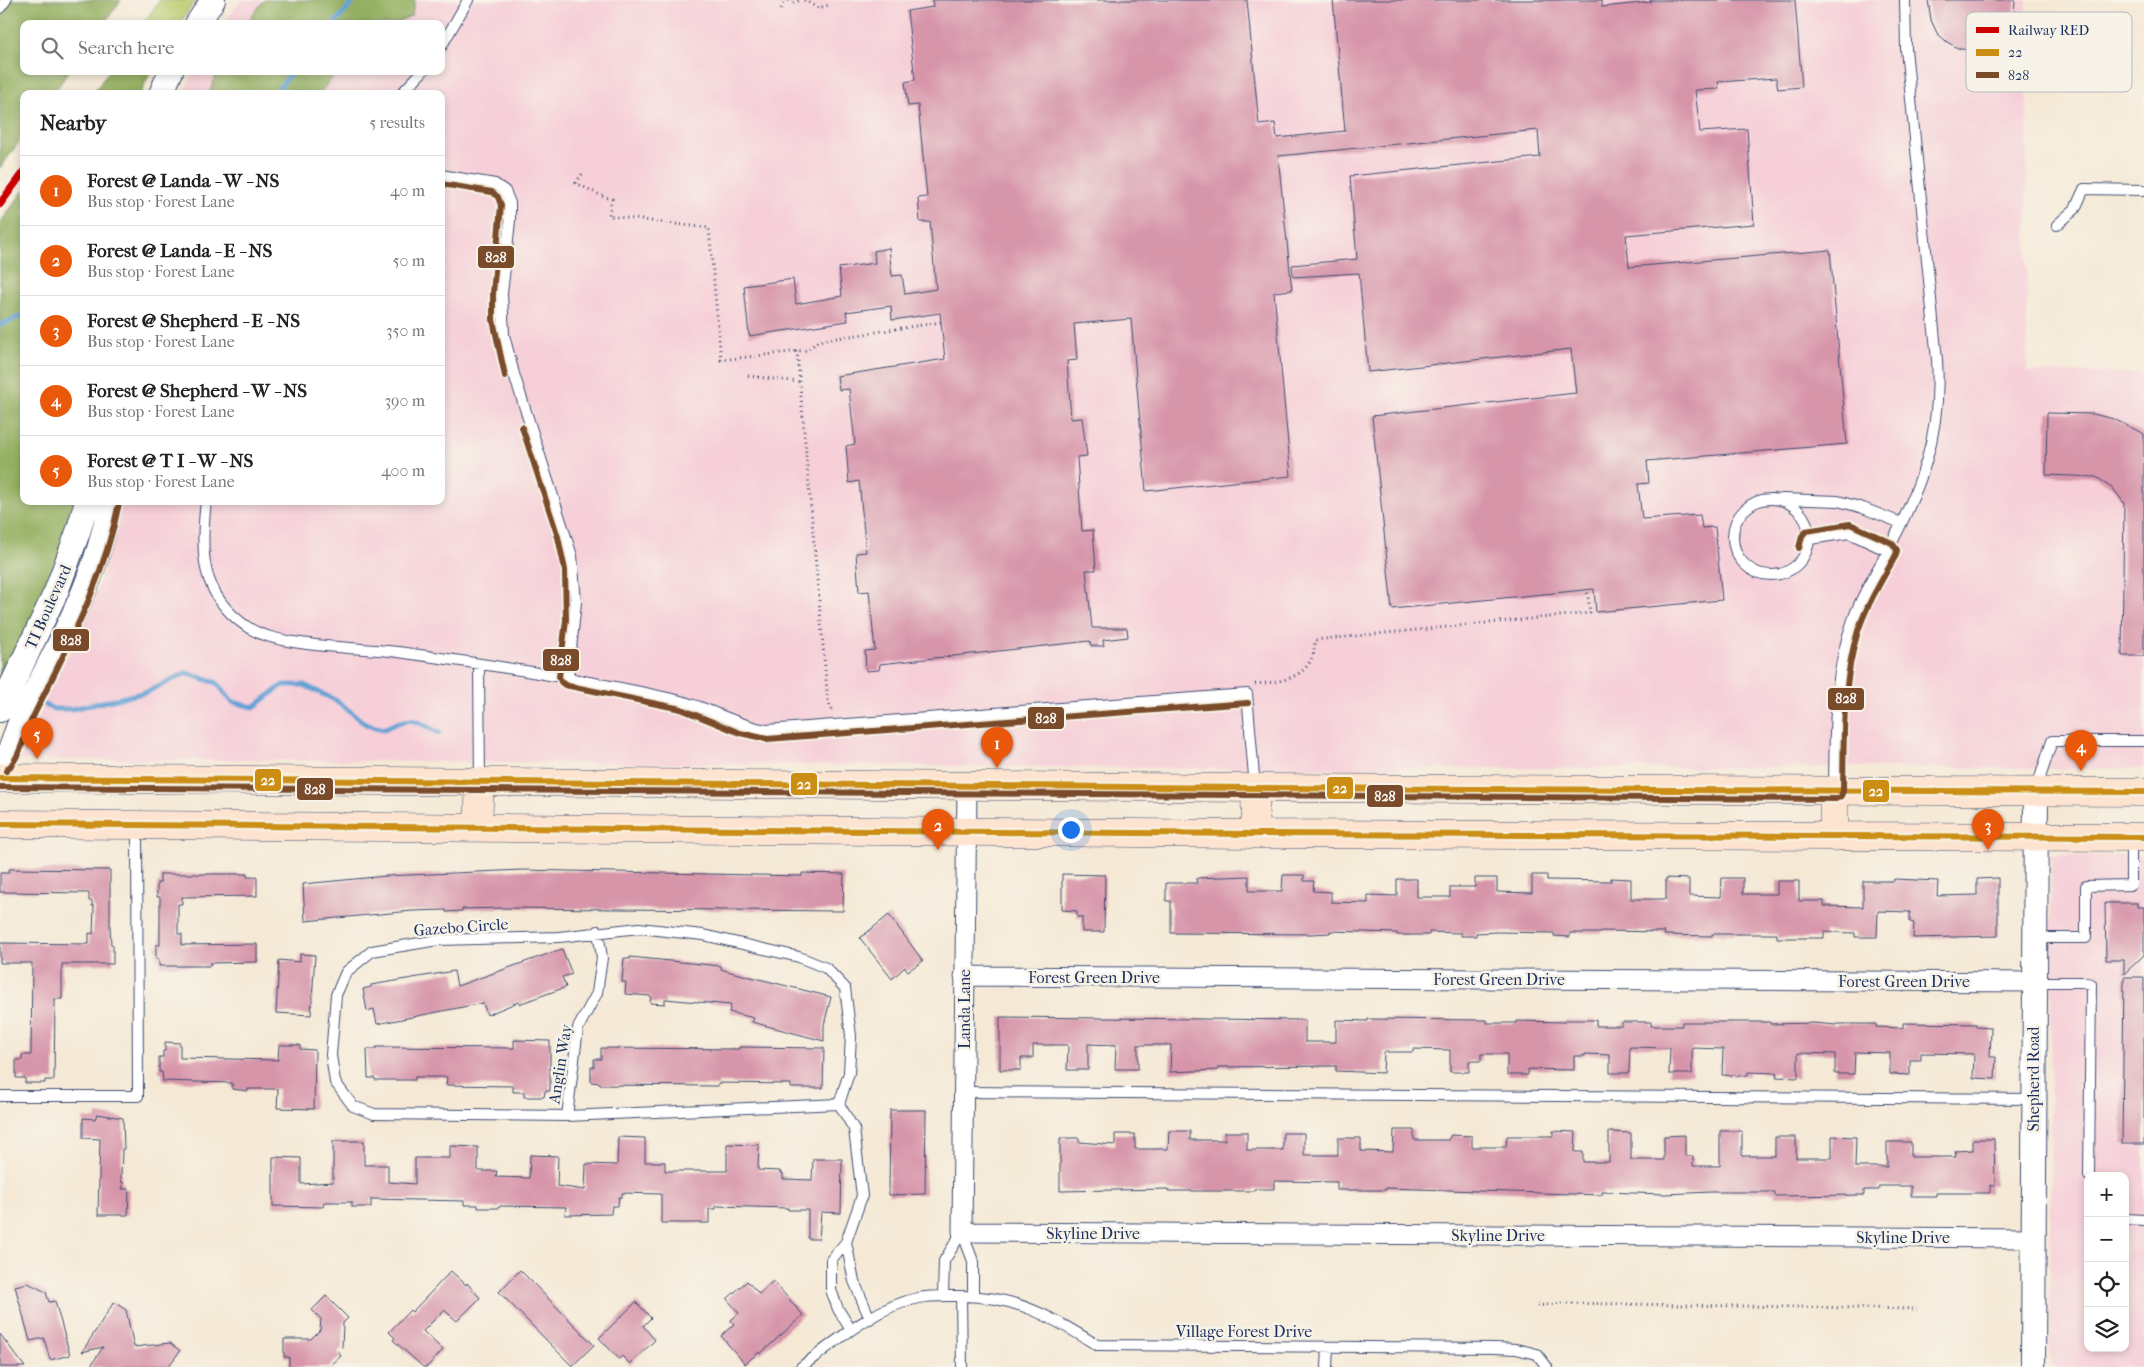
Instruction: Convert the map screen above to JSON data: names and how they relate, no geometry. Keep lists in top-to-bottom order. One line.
{"streets":{"street":["TI Boulevard","Forest Green Drive","Landa Lane","Shepherd Road","Skyline Drive"],"lane":["Gazebo Circle","Anglin Way","Village Forest Drive"]},"crossings":[["Gazebo Circle","Anglin Way"],["Forest Green Drive","Landa Lane"],["Forest Green Drive","Shepherd Road"],["Landa Lane","Skyline Drive"],["Shepherd Road","Skyline Drive"]],"lines":["rail line RED","transit line 828","transit line 22"],"legend":["Railway RED","22","828"],"page":{"search":"Search here","heading":["Nearby","5 results"],"list":[{"mark":"1","name":"Forest @ Landa - W - NS","note":"Bus stop · Forest Lane","value":"40 m"},{"mark":"2","name":"Forest @ Landa - E - NS","note":"Bus stop · Forest Lane","value":"50 m"},{"mark":"3","name":"Forest @ Shepherd - E - NS","note":"Bus stop · Forest Lane","value":"350 m"},{"mark":"4","name":"Forest @ Shepherd - W - NS","note":"Bus stop · Forest Lane","value":"390 m"},{"mark":"5","name":"Forest @ T I - W - NS","note":"Bus stop · Forest Lane","value":"400 m"}],"pins":["5","1","4","2","3"],"map_buttons":["+","−"]}}
